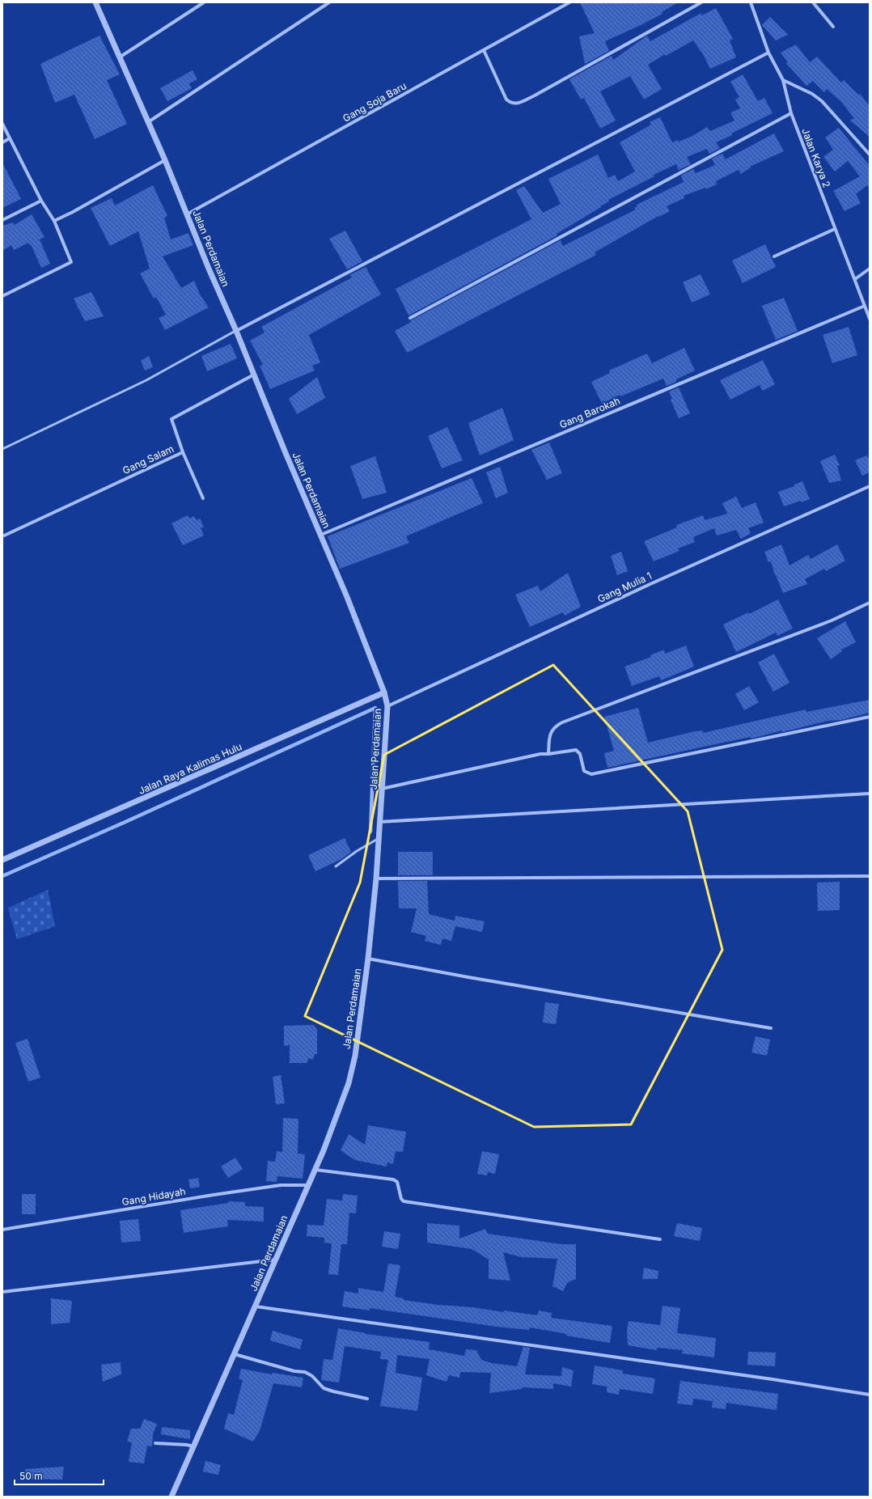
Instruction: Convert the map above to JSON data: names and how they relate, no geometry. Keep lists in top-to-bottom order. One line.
{"streets":{"street":["Gang Soja Baru","Jalan Karya 2","Jalan Perdamaian","Gang Barokah","Gang Salam","Gang Mulia 1","Jalan Raya Kalimas Hulu","Gang Hidayah"]},"crossings":[["Gang Soja Baru","Jalan Perdamaian"],["Jalan Karya 2","Gang Barokah"],["Jalan Perdamaian","Gang Barokah"],["Jalan Perdamaian","Gang Salam"],["Jalan Perdamaian","Gang Mulia 1"],["Jalan Perdamaian","Jalan Raya Kalimas Hulu"],["Jalan Perdamaian","Gang Hidayah"]],"scale_bar":"50 m"}
